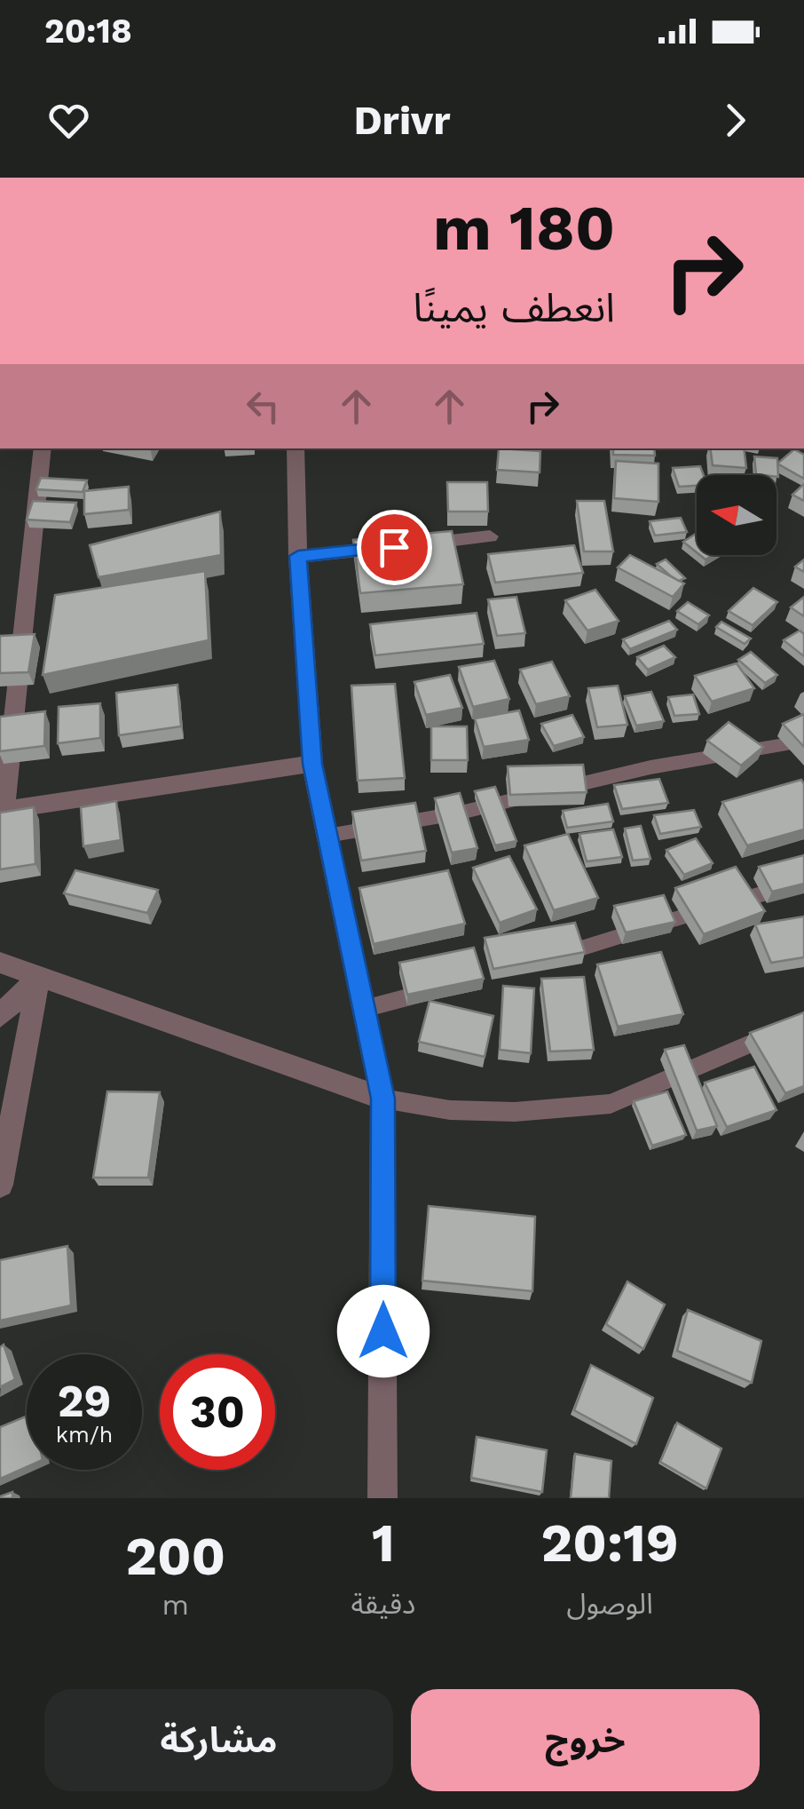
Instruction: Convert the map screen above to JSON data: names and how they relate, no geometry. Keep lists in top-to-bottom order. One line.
{"north":"left","page":{"status":"20:18","header":"Drivr","turn":["180 m","انعطف يمينًا"],"speed":"29 km/h","limit":"30","eta":["20:19","الوصول","1","دقيقة","200","m"],"buttons":["خروج","مشاركة"]}}
